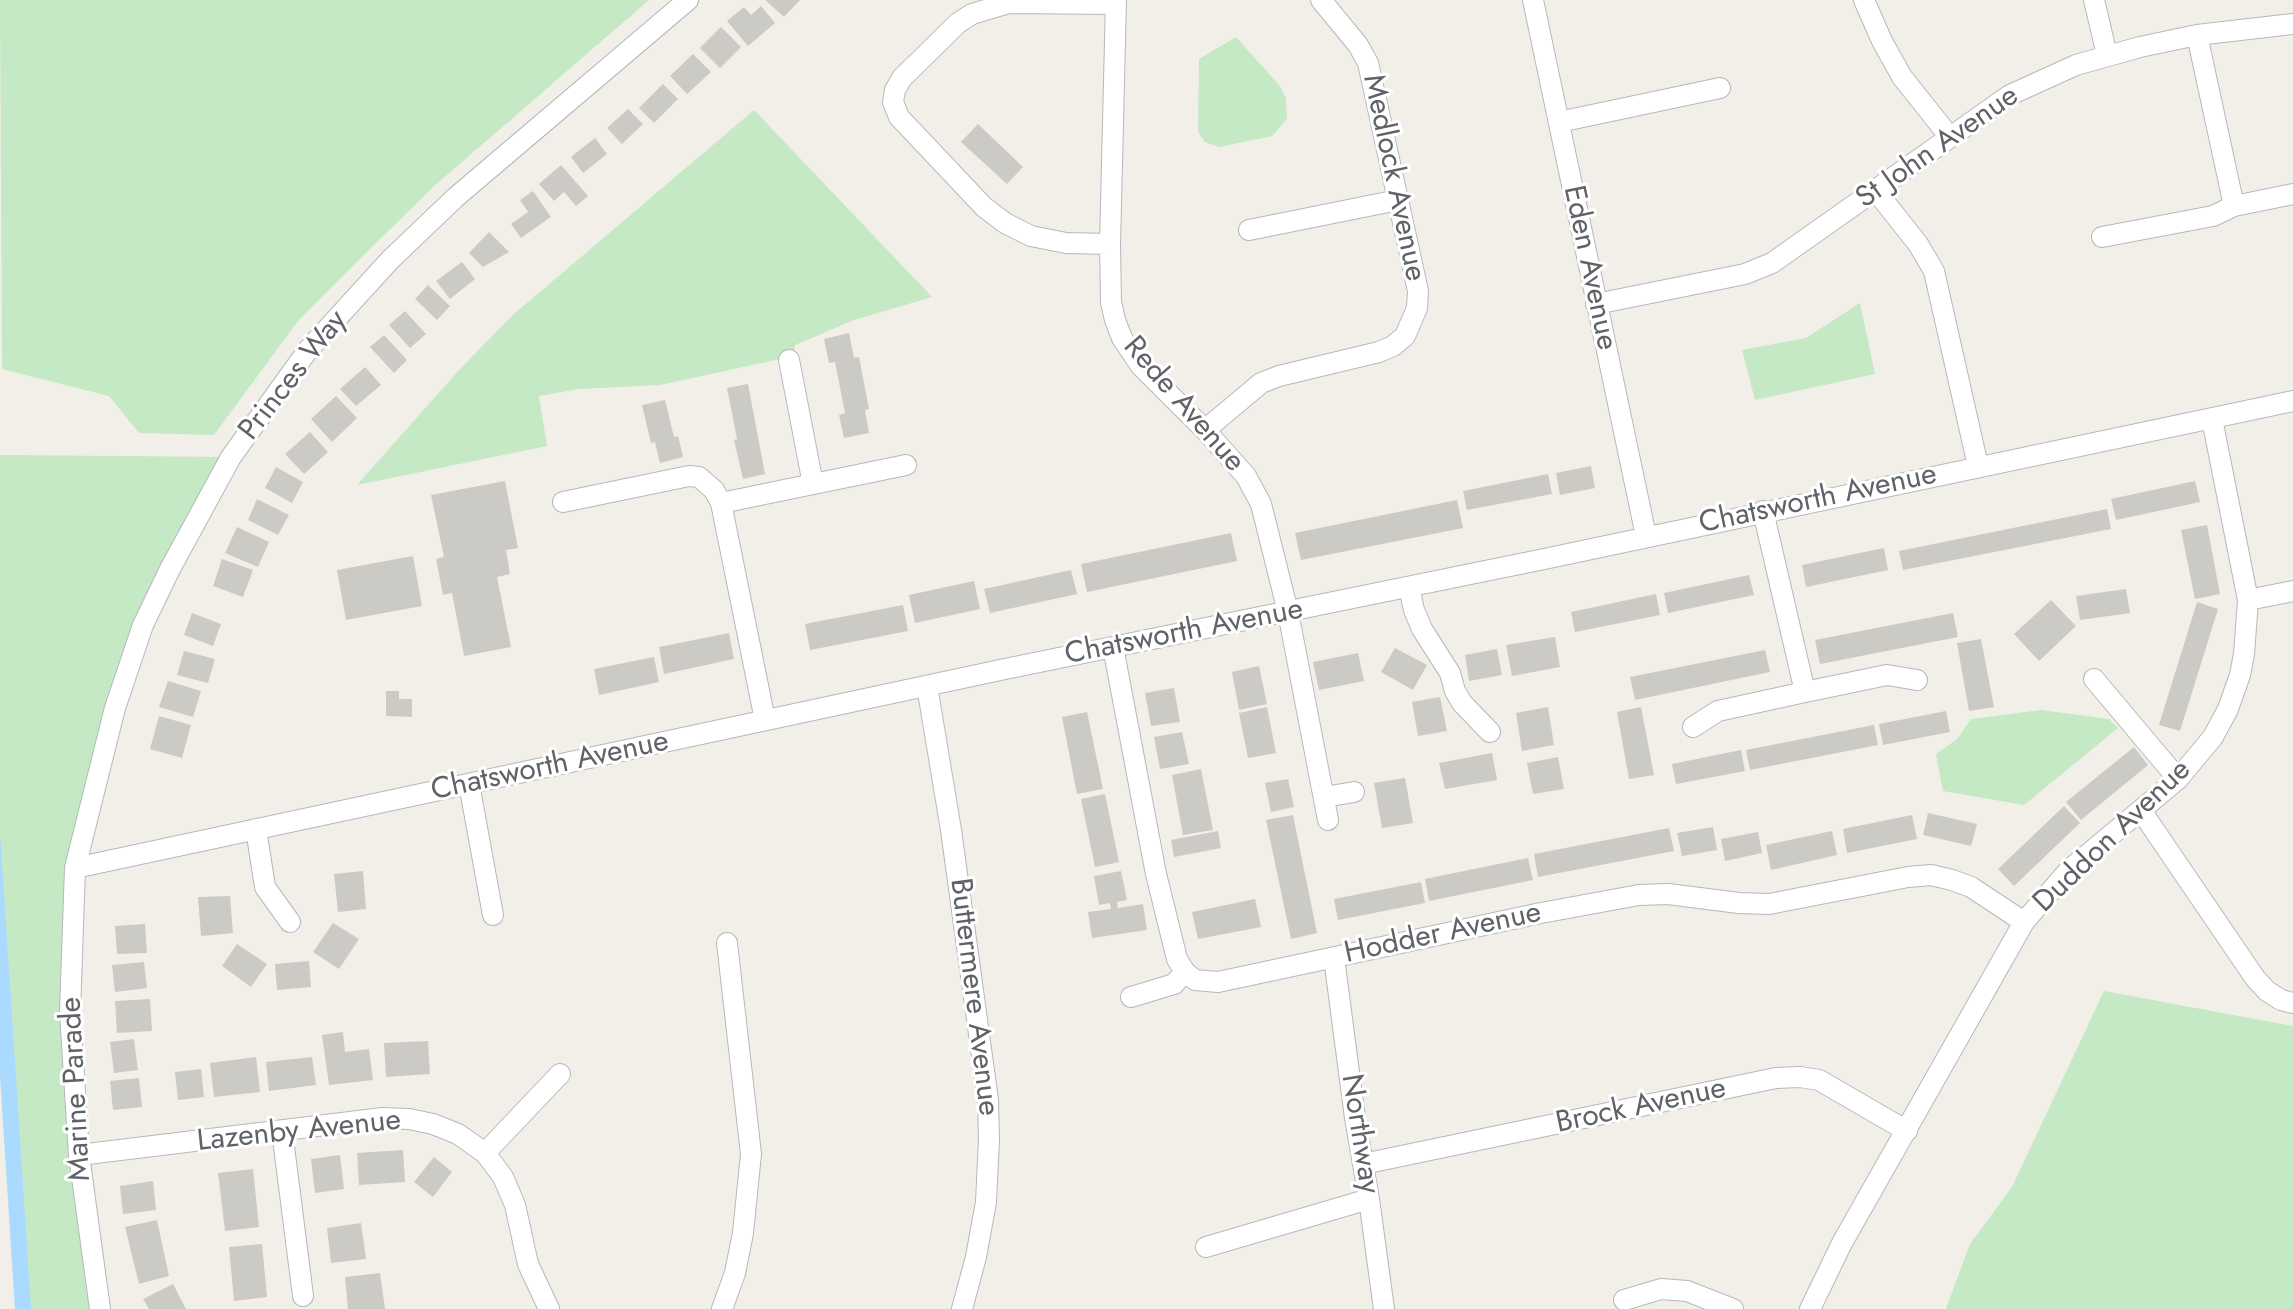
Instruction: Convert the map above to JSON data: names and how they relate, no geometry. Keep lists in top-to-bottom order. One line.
{"streets":{"street":["St John Avenue","Medlock Avenue","Eden Avenue","Princes Way","Rede Avenue","Chatsworth Avenue","Duddon Avenue","Hodder Avenue","Buttermere Avenue","Marine Parade","Brock Avenue","Lazenby Avenue","Northway"]},"crossings":[["St John Avenue","Eden Avenue"],["Medlock Avenue","Rede Avenue"],["Eden Avenue","Chatsworth Avenue"],["Princes Way","Chatsworth Avenue"],["Princes Way","Marine Parade"],["Rede Avenue","Chatsworth Avenue"],["Chatsworth Avenue","Duddon Avenue"],["Chatsworth Avenue","Buttermere Avenue"],["Chatsworth Avenue","Marine Parade"],["Duddon Avenue","Hodder Avenue"],["Duddon Avenue","Brock Avenue"],["Hodder Avenue","Northway"],["Marine Parade","Lazenby Avenue"],["Brock Avenue","Northway"]]}
